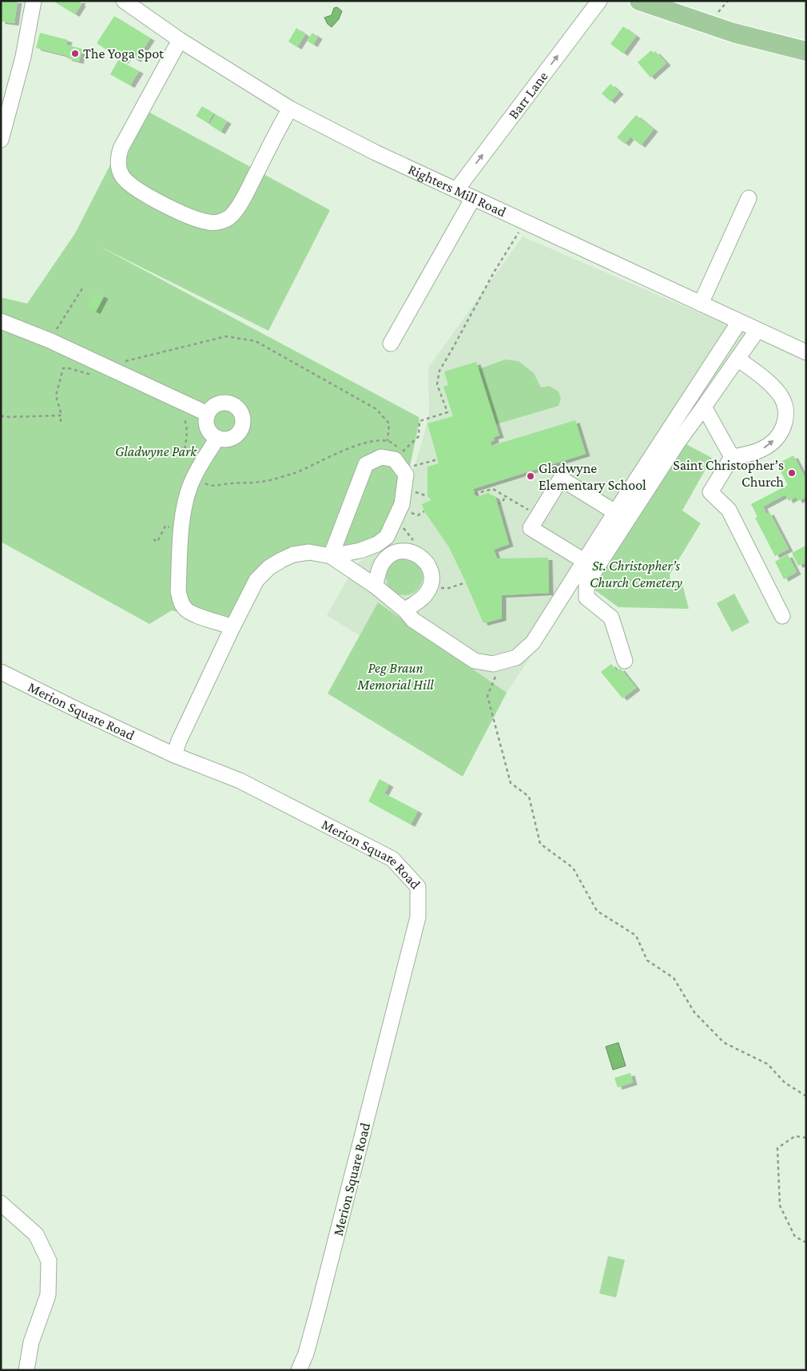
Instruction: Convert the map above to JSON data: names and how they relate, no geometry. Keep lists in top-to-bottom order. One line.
{"streets":{"street":["Barr Lane","Righters Mill Road","Merion Square Road"]},"crossings":[["Barr Lane","Righters Mill Road"]],"one_way":["Barr Lane"],"parks":["Gladwyne Park","St. Christopher’s Church Cemetery","Peg Braun Memorial Hill"],"places":["The Yoga Spot","Saint Christopher’s Church","Gladwyne Elementary School"]}
